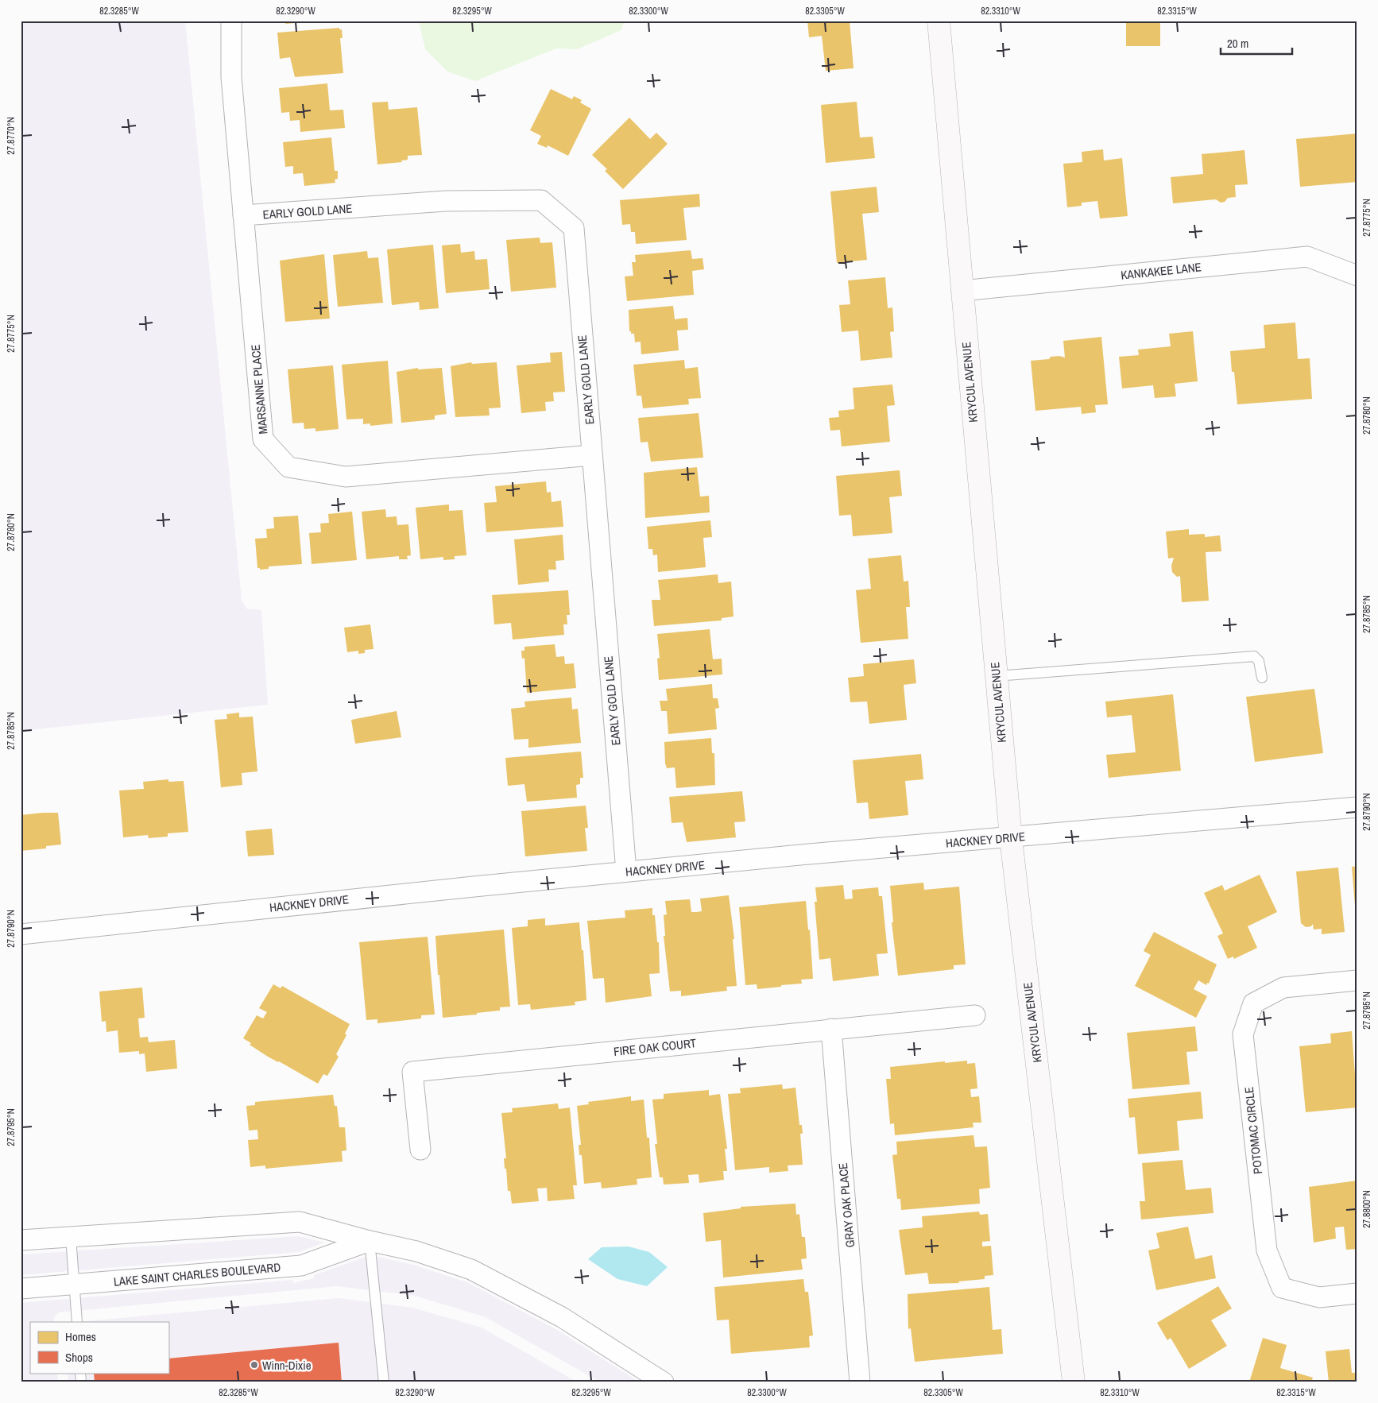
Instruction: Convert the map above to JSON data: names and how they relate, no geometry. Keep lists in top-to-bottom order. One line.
{"streets":{"street":["EARLY GOLD LANE","KANKAKEE LANE","KRYCUL AVENUE","MARSANNE PLACE","HACKNEY DRIVE","FIRE OAK COURT","POTOMAC CIRCLE","GRAY OAK PLACE","LAKE SAINT CHARLES BOULEVARD"]},"crossings":[["EARLY GOLD LANE","MARSANNE PLACE"],["EARLY GOLD LANE","HACKNEY DRIVE"],["KANKAKEE LANE","KRYCUL AVENUE"],["KRYCUL AVENUE","HACKNEY DRIVE"],["FIRE OAK COURT","GRAY OAK PLACE"]],"places":["Winn-Dixie"],"legend":["Homes","Shops"],"scale_bar":"20 m","coordinates":["82.3285°W","82.3290°W","82.3295°W","82.3300°W","82.3305°W","82.3310°W","82.3315°W","27.8770°N","27.8775°N","27.8780°N","27.8785°N","27.8790°N","27.8795°N","27.8800°N"]}
